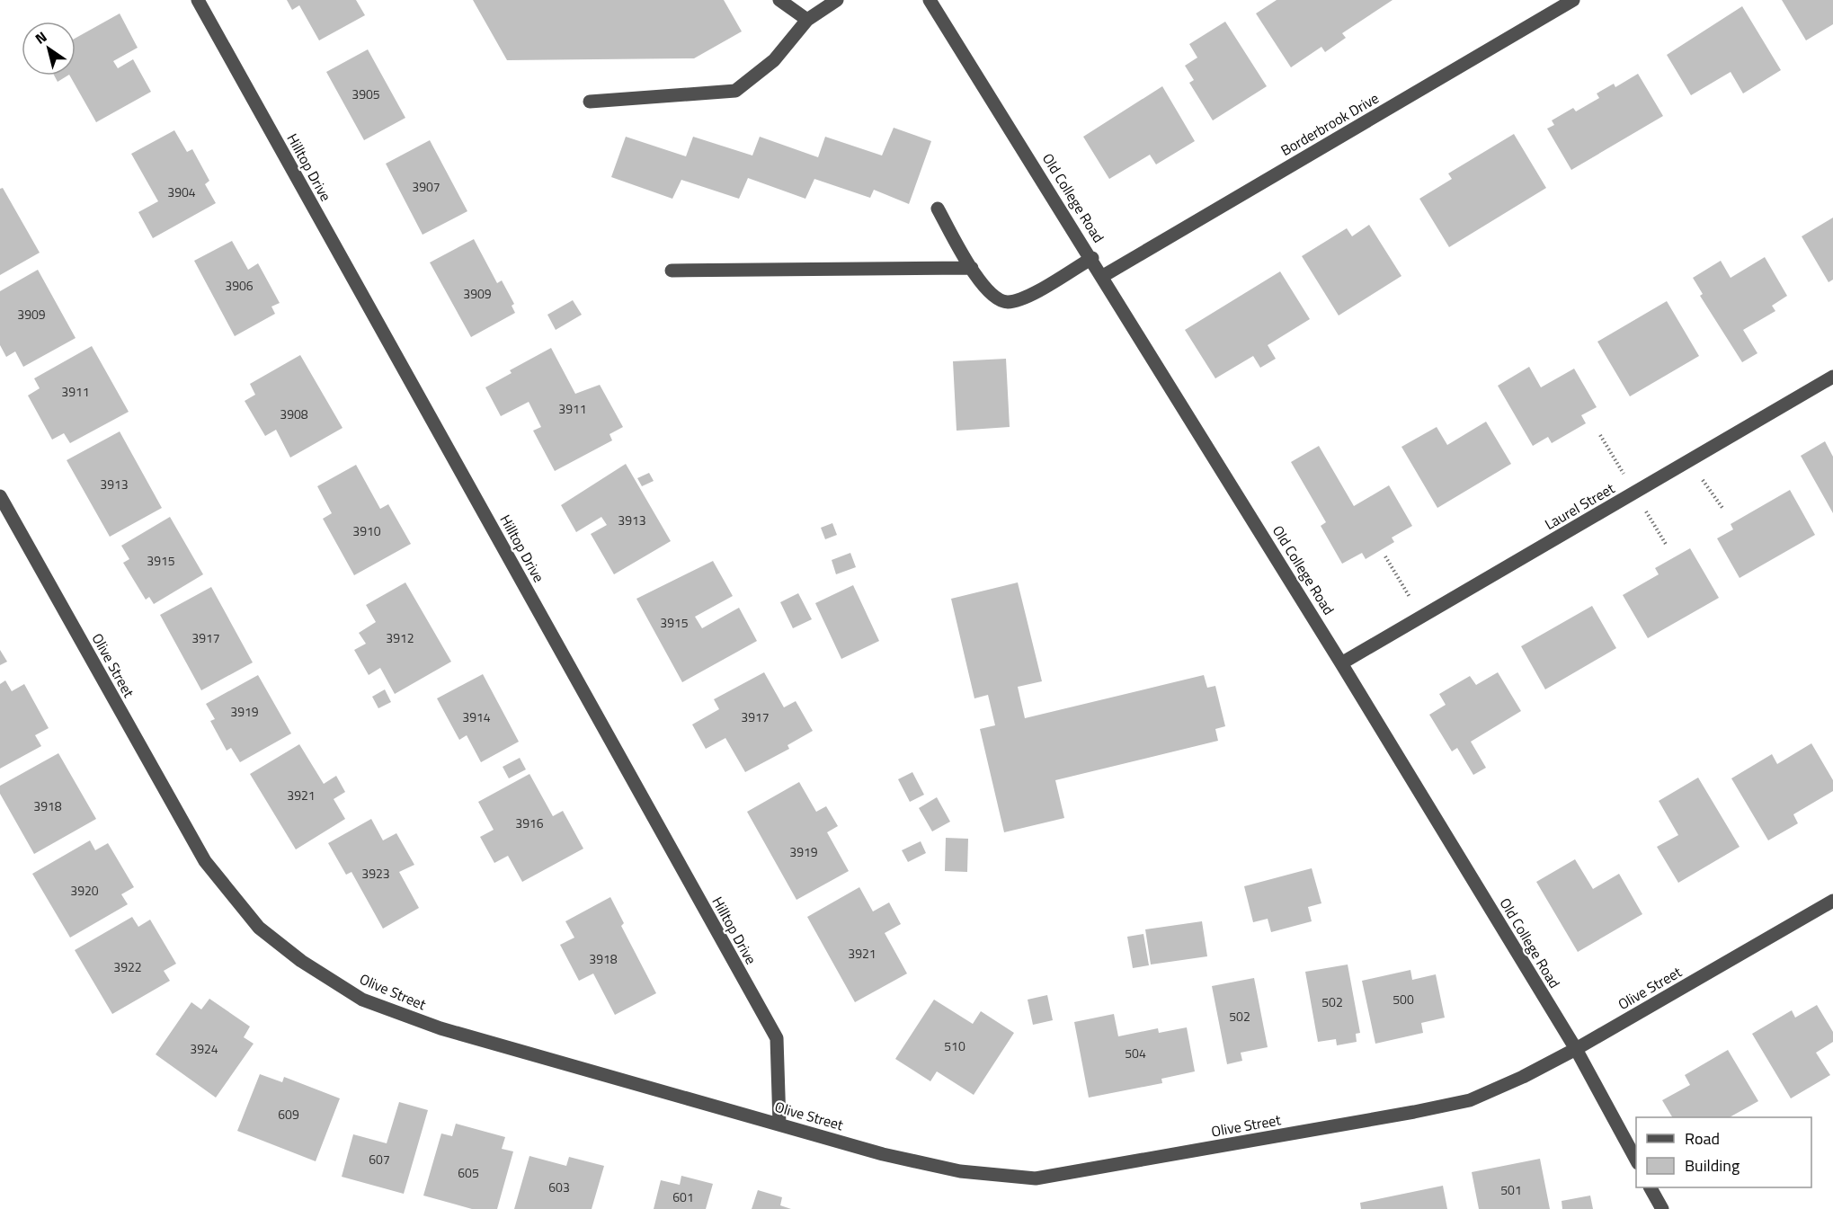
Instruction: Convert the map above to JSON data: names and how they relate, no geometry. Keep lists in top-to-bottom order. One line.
{"streets":{"street":["Borderbrook Drive","Hilltop Drive","Old College Road","Laurel Street","Olive Street"]},"crossings":[["Borderbrook Drive","Old College Road"],["Hilltop Drive","Olive Street"],["Old College Road","Laurel Street"],["Old College Road","Olive Street"]],"house_numbers":["3905","3907","3904","3906","3909","3909","3911","3911","3908","3913","3913","3910","3915","3915","3917","3912","3919","3914","3917","3921","3918","3916","3919","3923","3920","3921","3918","3922","500","502","502","510","3924","504","609","607","605","603","501","601"],"legend":["Road","Building"],"north":"top left"}
